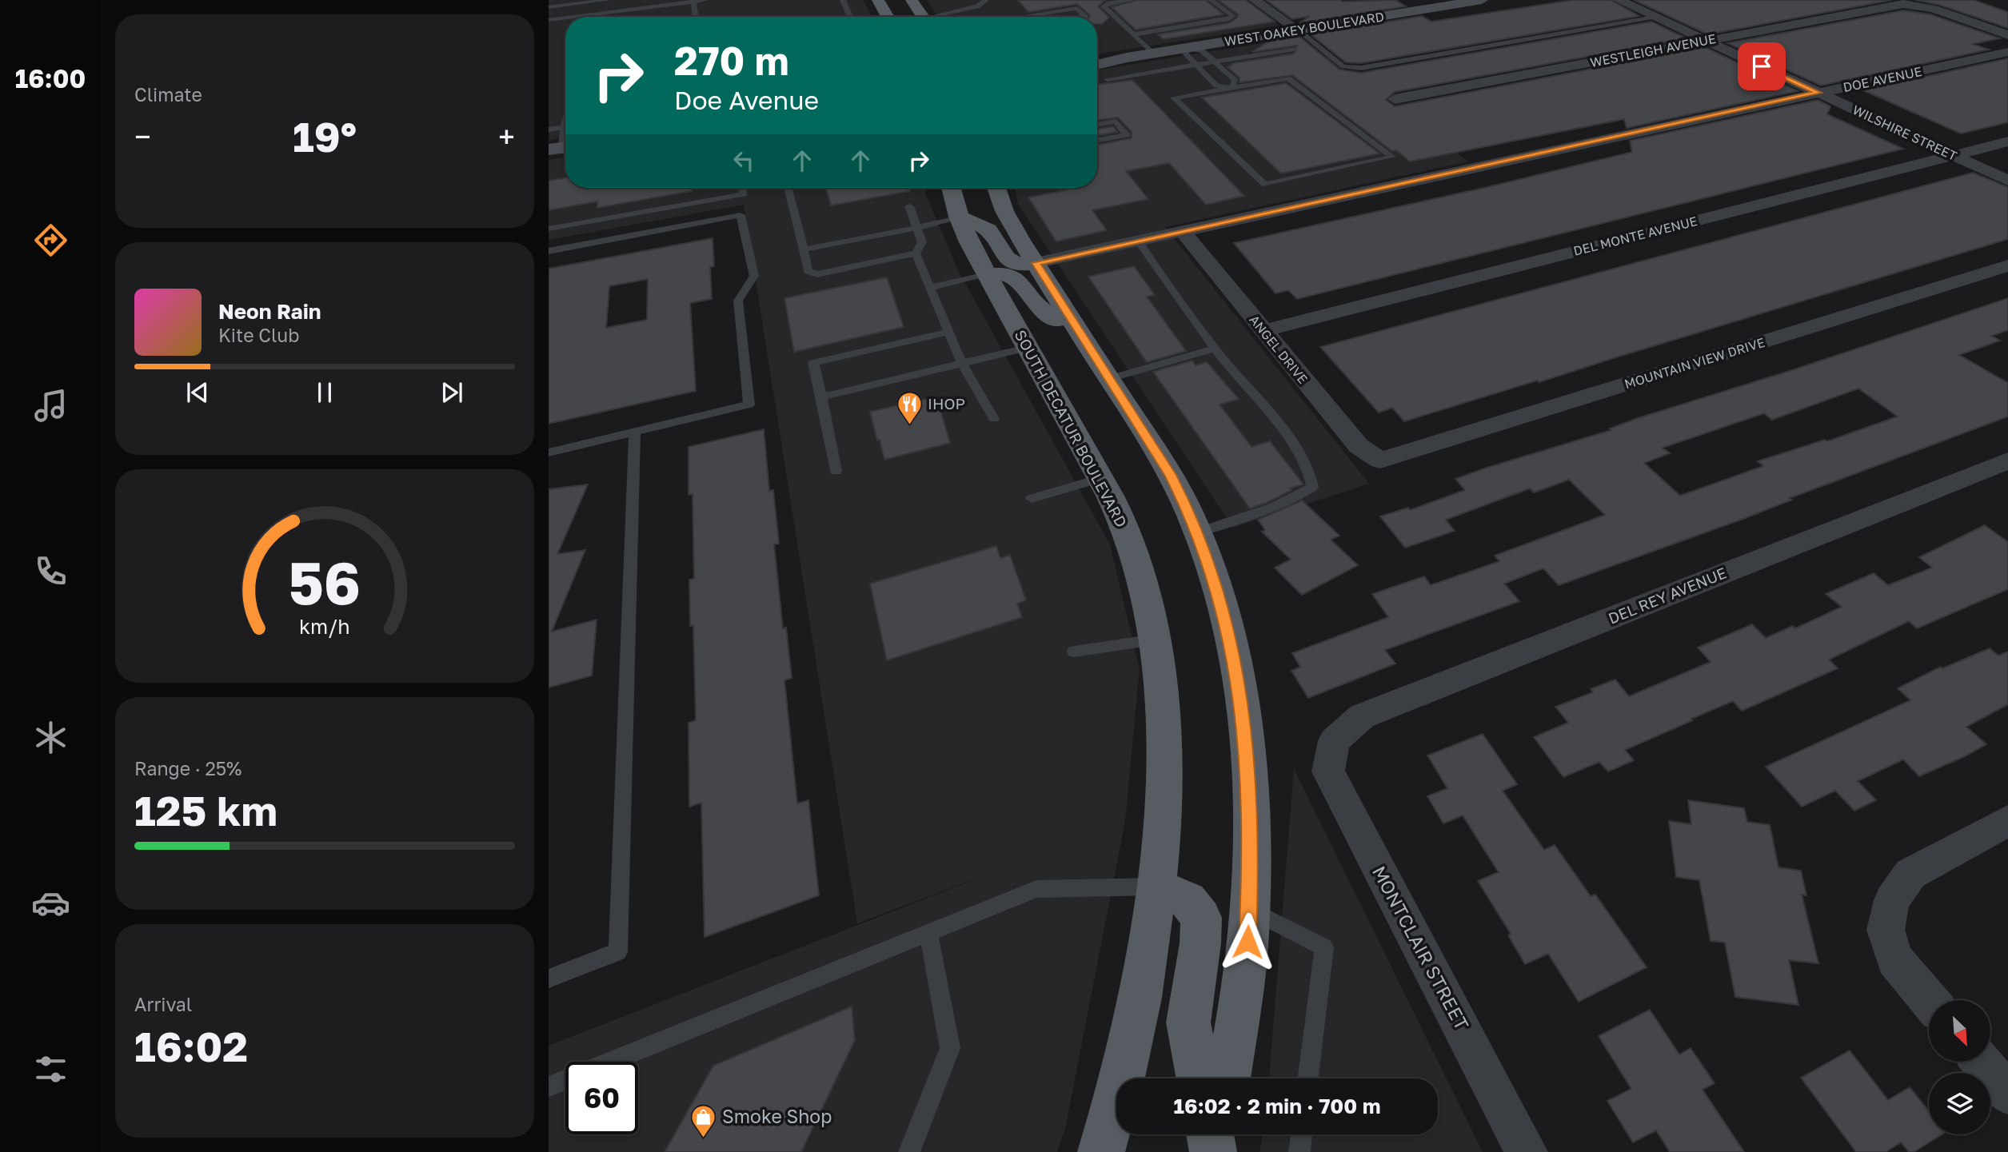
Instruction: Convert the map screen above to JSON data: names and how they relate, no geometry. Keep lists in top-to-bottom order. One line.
{"streets":{"main road":["WEST OAKEY BOULEVARD","SOUTH DECATUR BOULEVARD"],"street":["WESTLEIGH AVENUE","DOE AVENUE","WILSHIRE STREET","DEL MONTE AVENUE","ANGEL DRIVE","MOUNTAIN VIEW DRIVE","DEL REY AVENUE","MONTCLAIR STREET"]},"crossings":[["WESTLEIGH AVENUE","WILSHIRE STREET"],["DOE AVENUE","WILSHIRE STREET"],["DOE AVENUE","ANGEL DRIVE"],["WILSHIRE STREET","DEL MONTE AVENUE"],["DEL MONTE AVENUE","ANGEL DRIVE"],["ANGEL DRIVE","MOUNTAIN VIEW DRIVE"],["DEL REY AVENUE","MONTCLAIR STREET"]],"places":{"restaurant":["IHOP"],"shop":["Smoke Shop"]},"north":"bottom right","page":{"tabs":"16:00","tile":["Climate",["Range · 25%","125 km"],["Arrival","16:02"]],"turn":["270 m","Doe Avenue"],"heat":["−","19°","+"],"song":["Neon Rain","Kite Club"],"limit":"60","trip":"16:02 · 2 min · 700 m","gauge":["56","km/h"]}}
